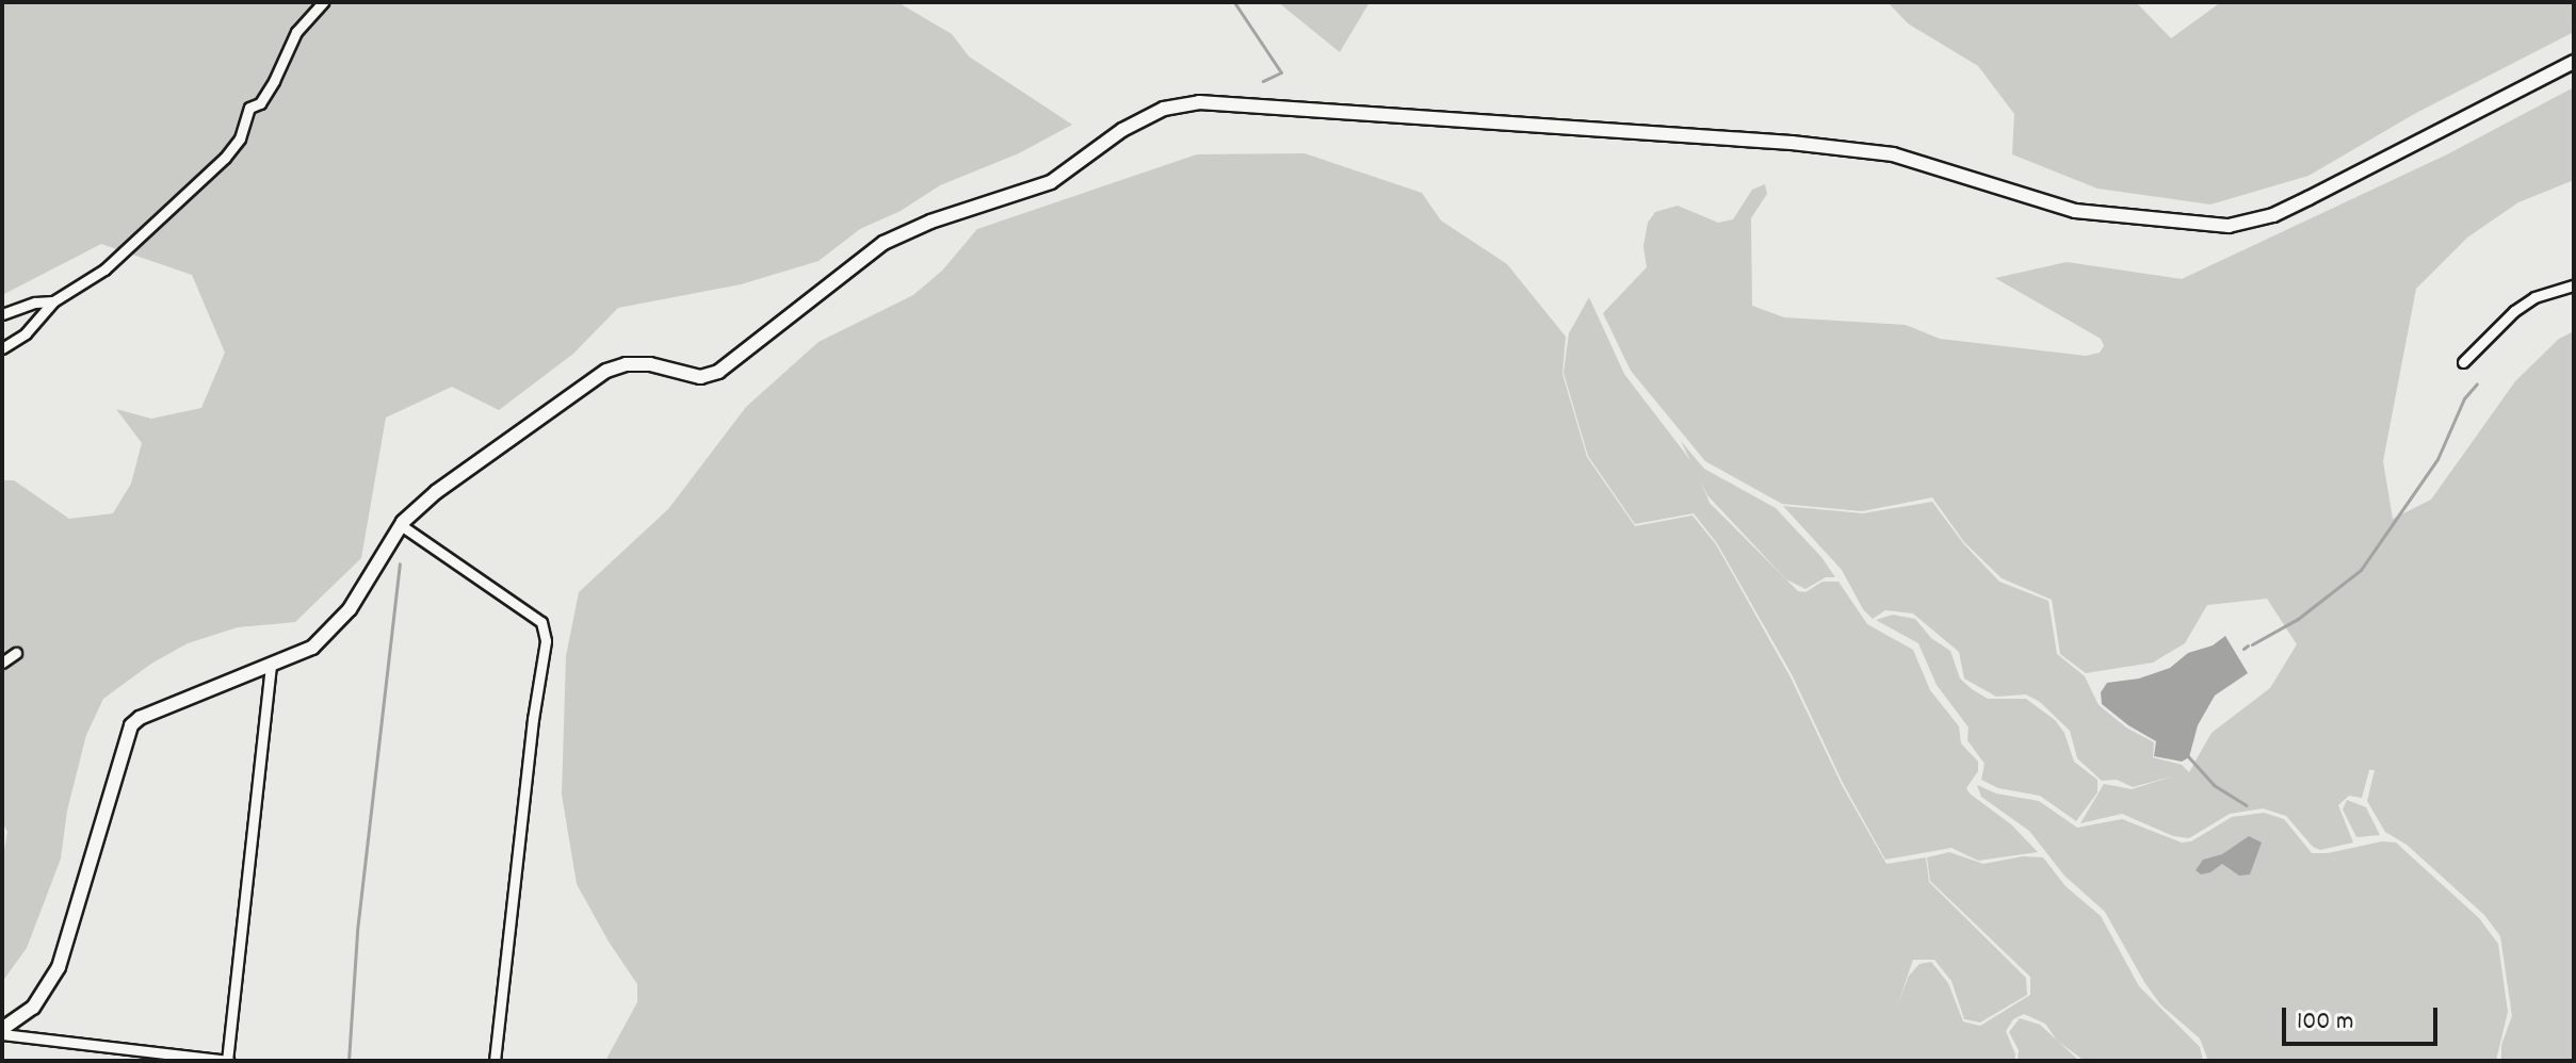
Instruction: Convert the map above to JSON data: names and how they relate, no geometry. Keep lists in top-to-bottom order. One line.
{"scale_bar":"100 m"}
